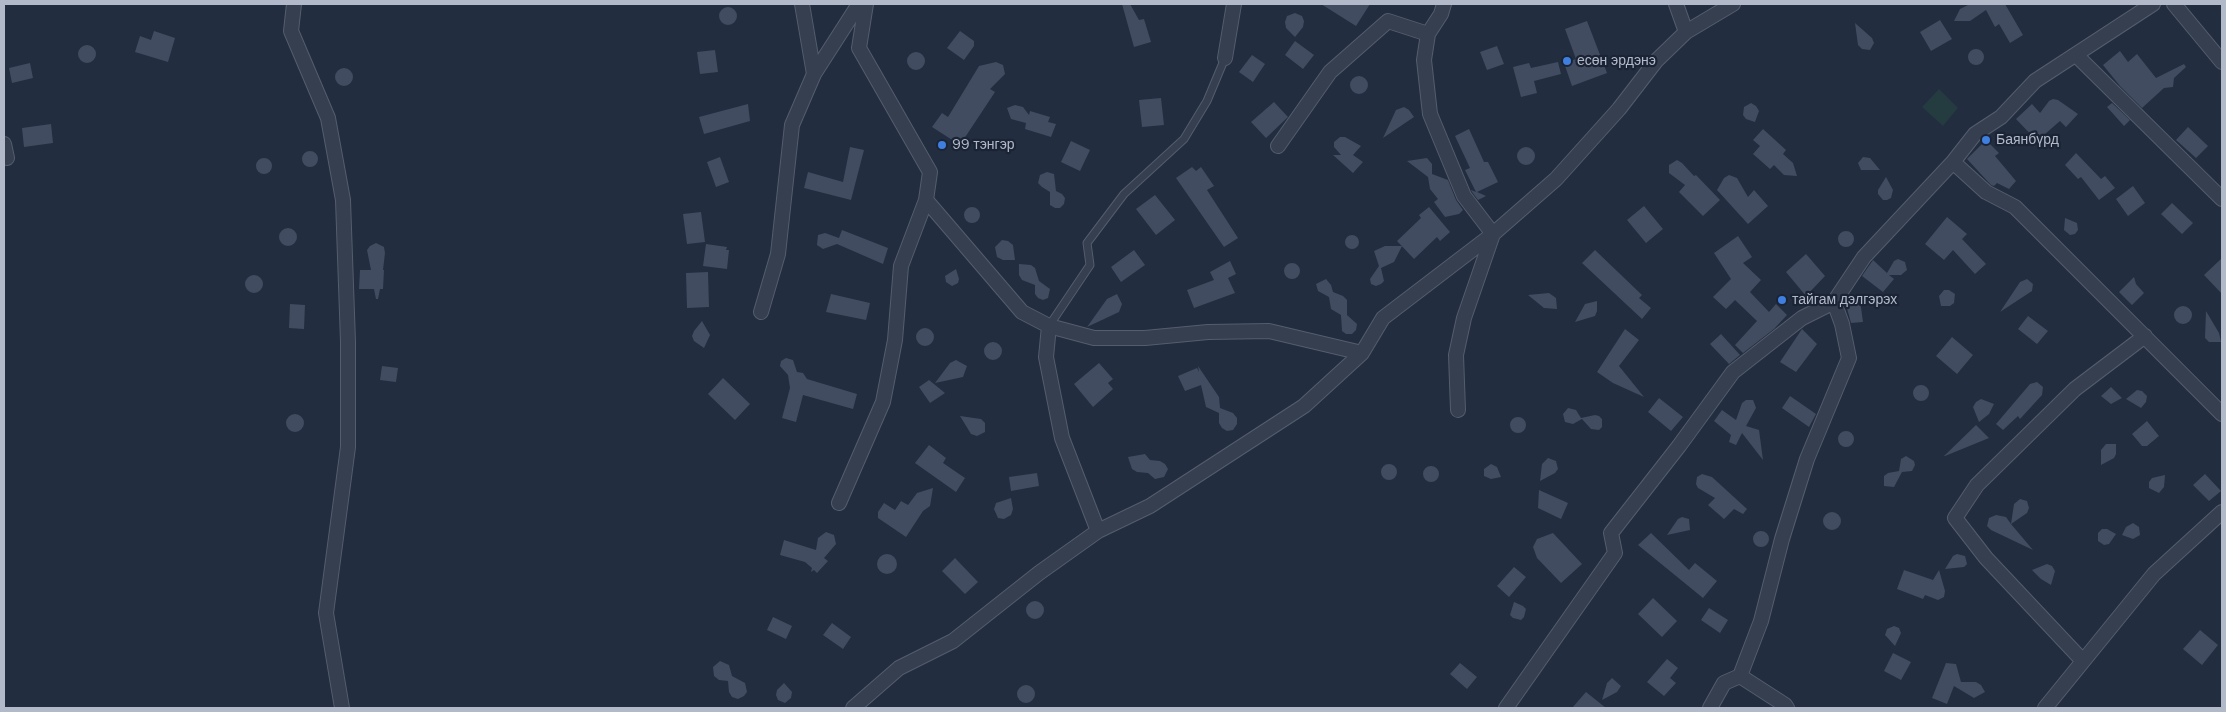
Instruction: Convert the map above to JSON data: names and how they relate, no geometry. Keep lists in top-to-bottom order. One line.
{"places":["есөн эрдэнэ","Баянбүрд","99 тэнгэр","тайгам дэлгэрэх"]}
